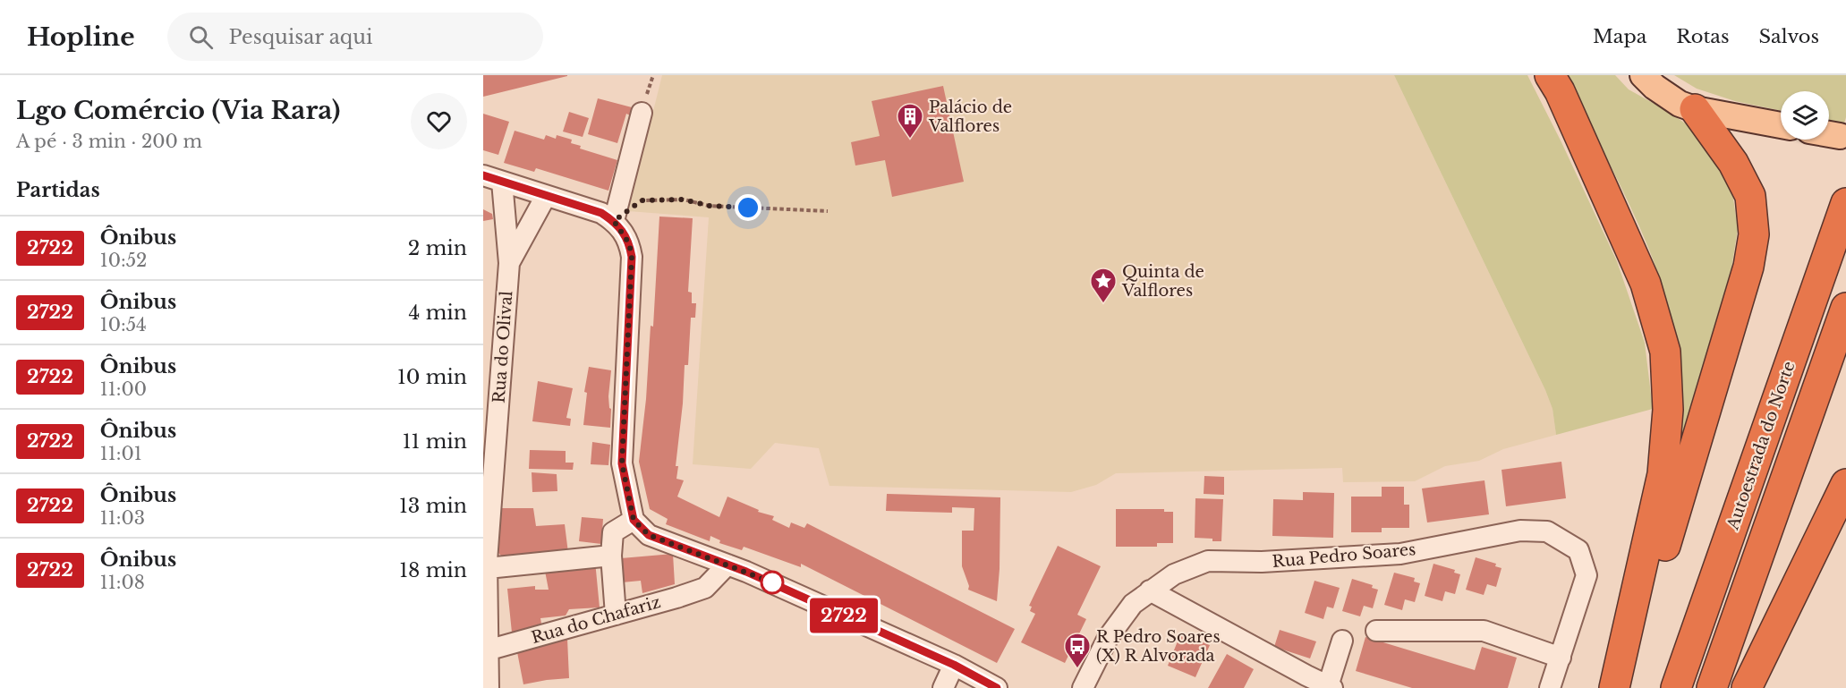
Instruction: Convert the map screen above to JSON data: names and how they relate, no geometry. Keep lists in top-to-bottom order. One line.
{"streets":{"highway":["Autoestrada do Norte"],"street":["Rua do Olival","Rua Pedro Soares","Rua do Chafariz"]},"crossings":[["Rua do Olival","Rua do Chafariz"]],"places":{"building":["Palácio de Valflores"],"place":["Quinta de Valflores"],"bus stop":["R Pedro Soares (X) R Alvorada"]},"lines":["bus line 2722"],"page":{"header":"Hopline","search":"Pesquisar aqui","nav":["Mapa","Rotas","Salvos"],"heading":[["Lgo Comércio (Via Rara)","A pé · 3 min · 200 m"],"Partidas"],"on_map":"2722","list":[{"mark":"2722","name":"Ônibus","note":"10:52","value":"2 min"},{"mark":"2722","name":"Ônibus","note":"10:54","value":"4 min"},{"mark":"2722","name":"Ônibus","note":"11:00","value":"10 min"},{"mark":"2722","name":"Ônibus","note":"11:01","value":"11 min"},{"mark":"2722","name":"Ônibus","note":"11:03","value":"13 min"},{"mark":"2722","name":"Ônibus","note":"11:08","value":"18 min"}]}}
